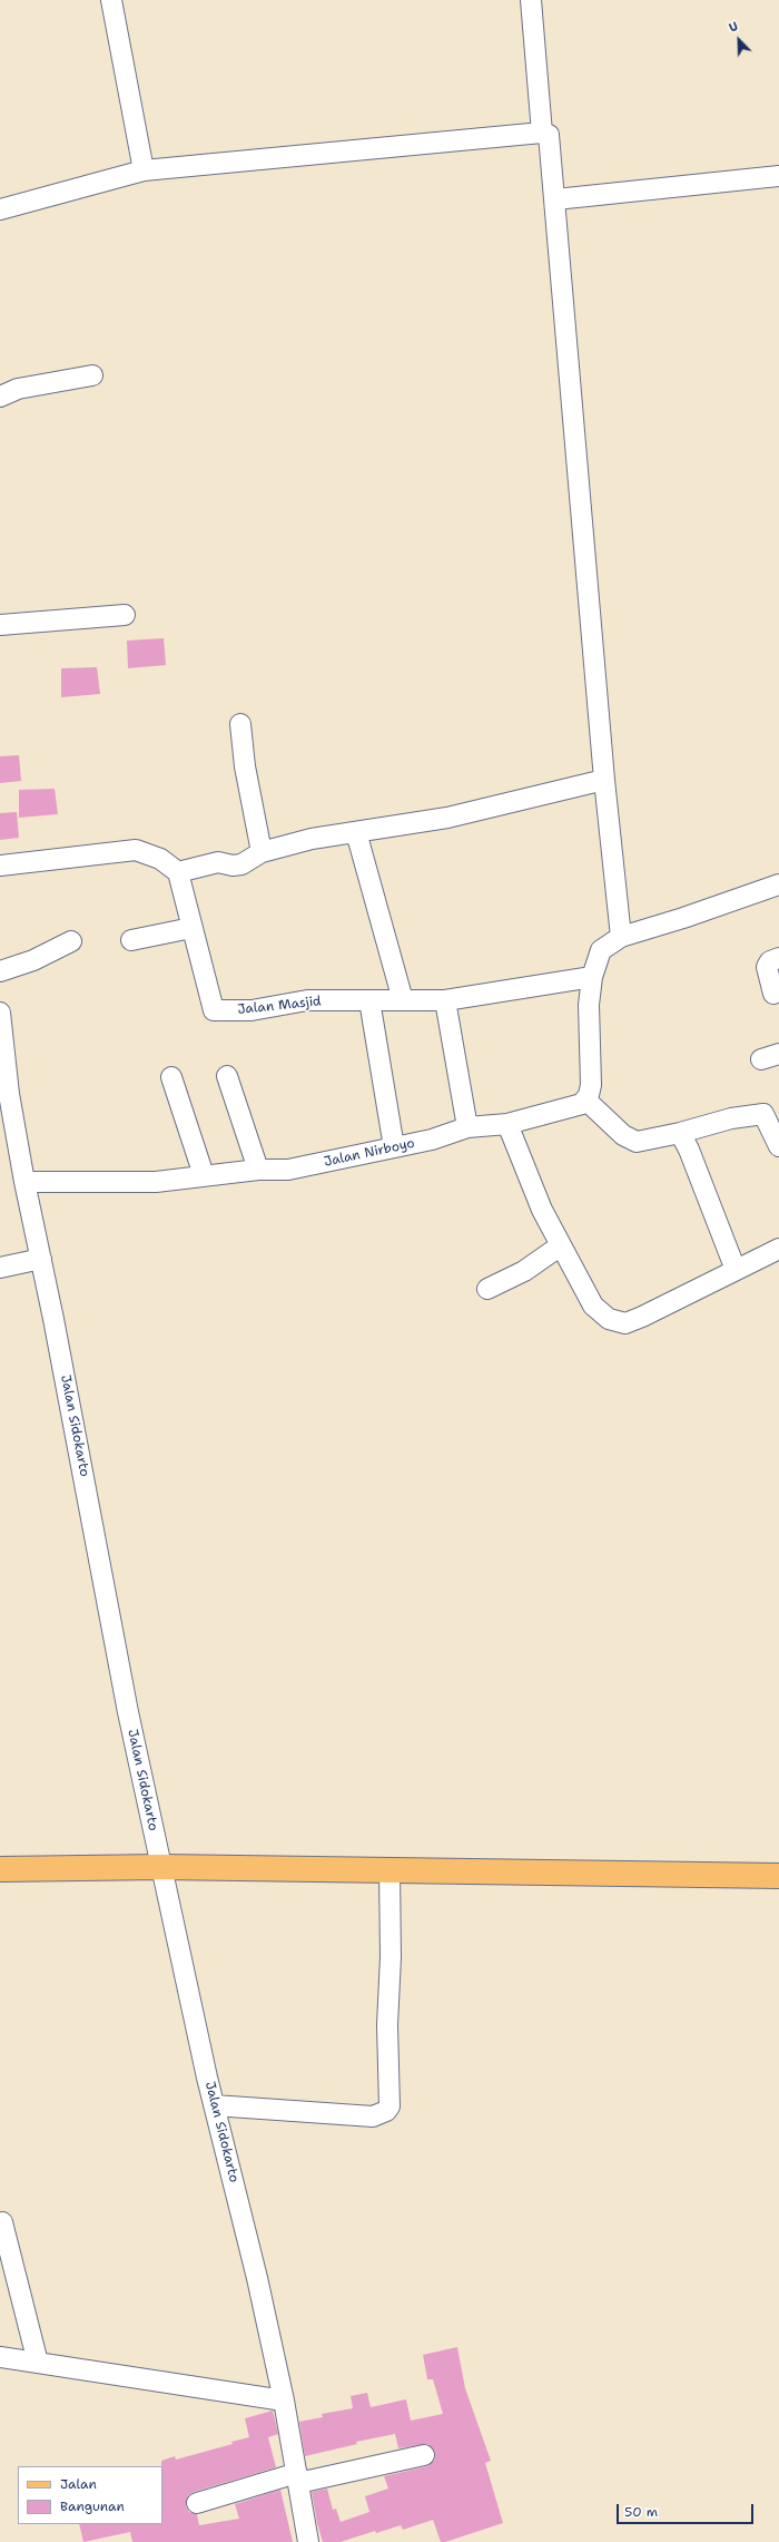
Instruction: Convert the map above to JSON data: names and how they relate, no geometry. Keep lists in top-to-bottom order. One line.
{"streets":{"street":["Jalan Masjid","Jalan Nirboyo","Jalan Sidokarto"]},"crossings":[["Jalan Nirboyo","Jalan Sidokarto"]],"legend":["Jalan","Bangunan"],"scale_bar":"50 m","north":"top left"}
